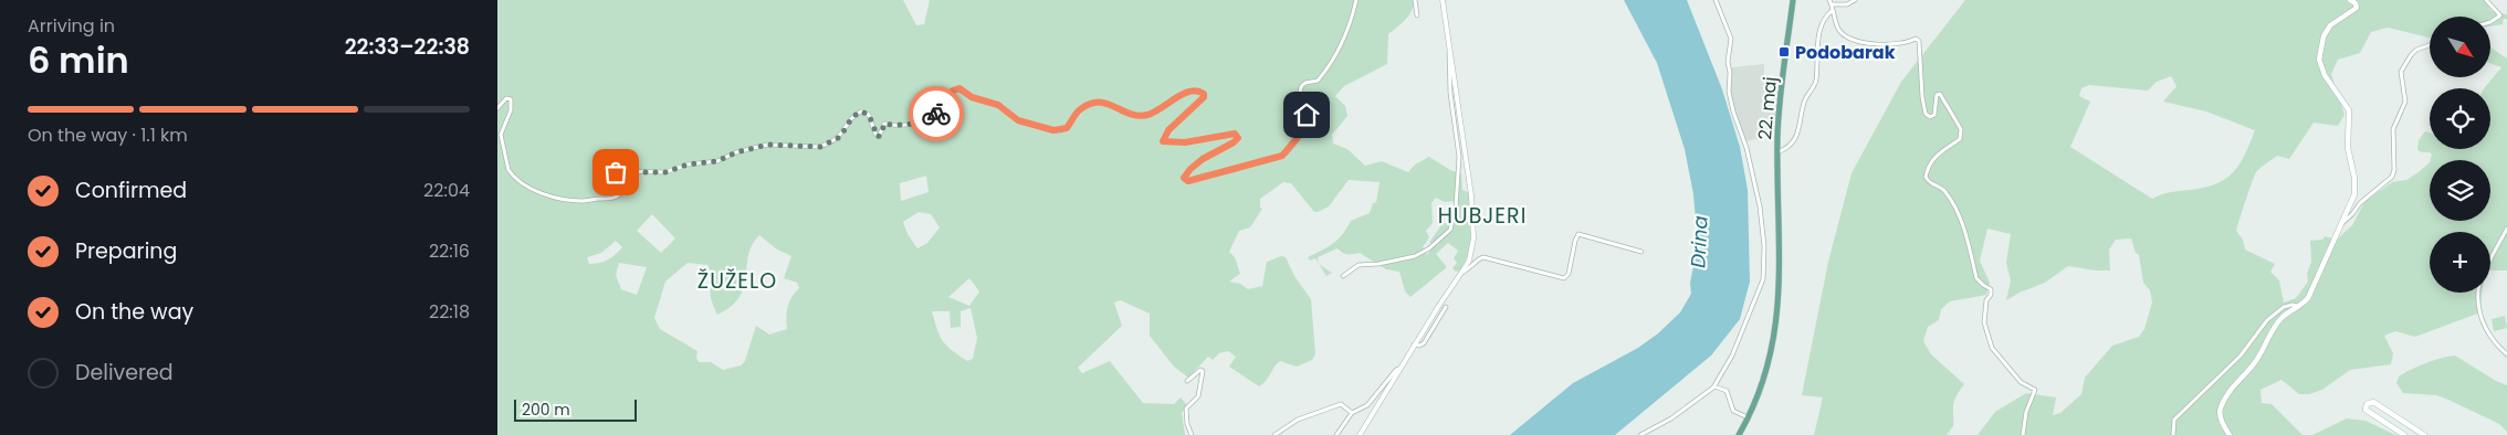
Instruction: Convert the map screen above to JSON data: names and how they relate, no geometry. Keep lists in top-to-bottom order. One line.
{"streets":{"main road":["22. maj"]},"districts":["HUBJERI","ŽUŽELO"],"water":["Drina"],"places":{"transit":["Podobarak"]},"scale_bar":"200 m","north":"bottom right","page":{"heading":["6 min","Arriving in","22:33–22:38"],"map_buttons":"+","bar":"On the way · 1.1 km","list":[["Confirmed","22:04"],["Preparing","22:16"],["On the way","22:18"],"Delivered"],"scale":"200 m"}}
